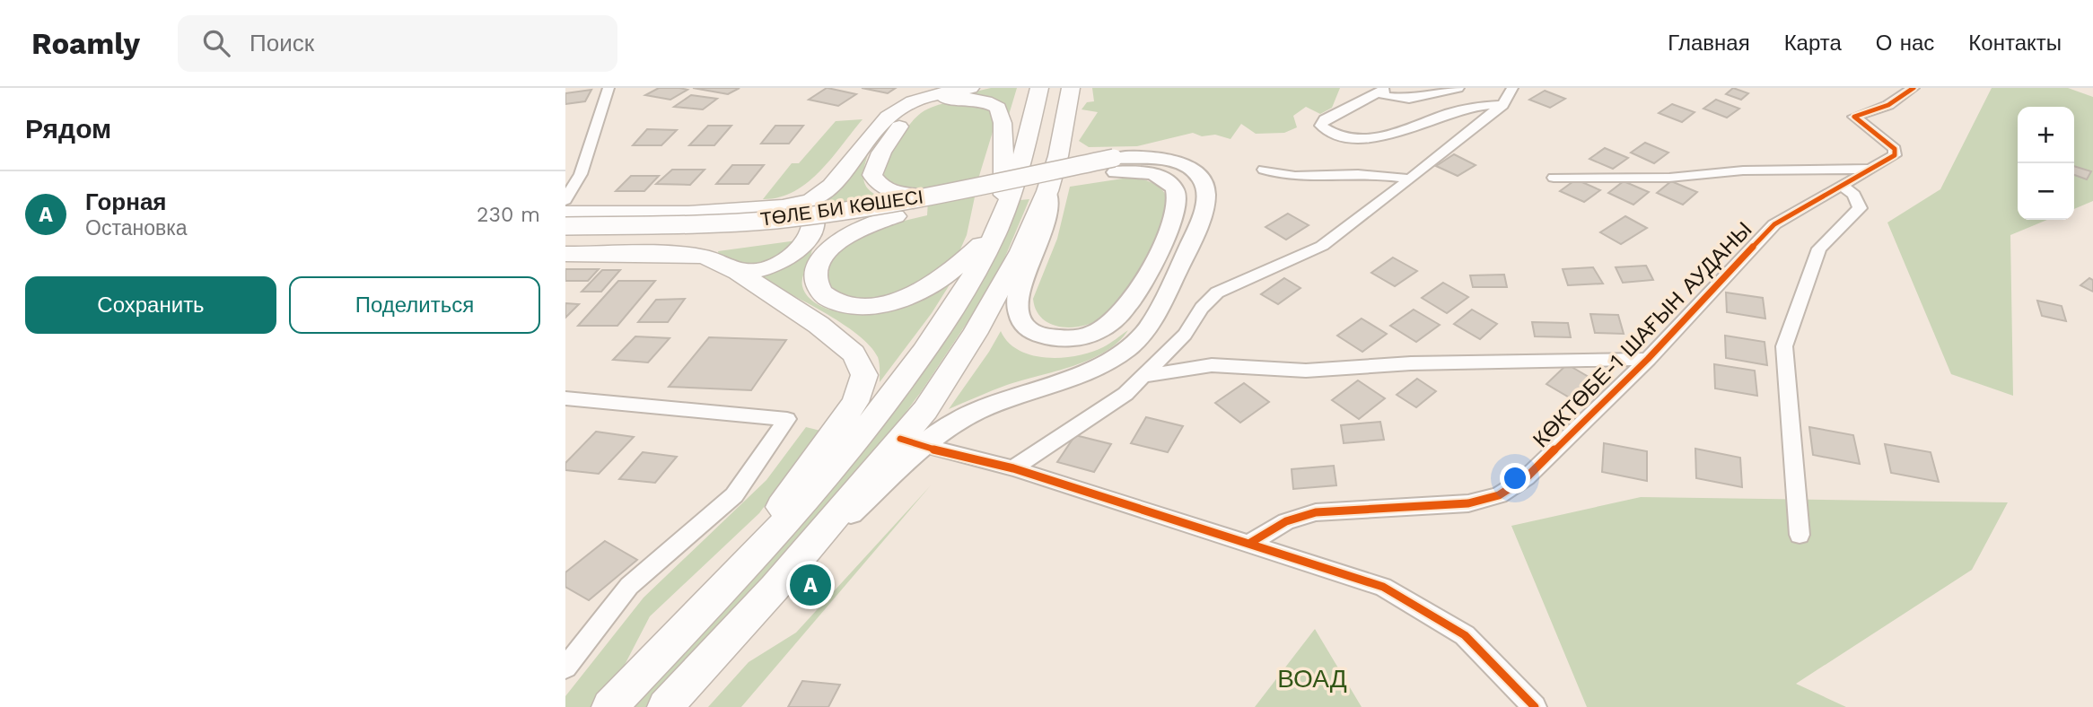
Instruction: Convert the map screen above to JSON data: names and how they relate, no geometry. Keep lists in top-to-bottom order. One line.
{"streets":{"main road":["ТӨЛЕ БИ КӨШЕСІ"],"street":["КӨКТӨБЕ-1 ШАҒЫН АУДАНЫ"]},"parks":["ВОАД"],"page":{"header":"Roamly","search":"Поиск","nav":["Главная","Карта","О нас","Контакты"],"heading":"Рядом","map_buttons":["+","−"],"list":[{"mark":"A","name":"Горная","note":"Остановка","value":"230 m"}],"buttons":["Сохранить","Поделиться"],"pins":"A"}}
